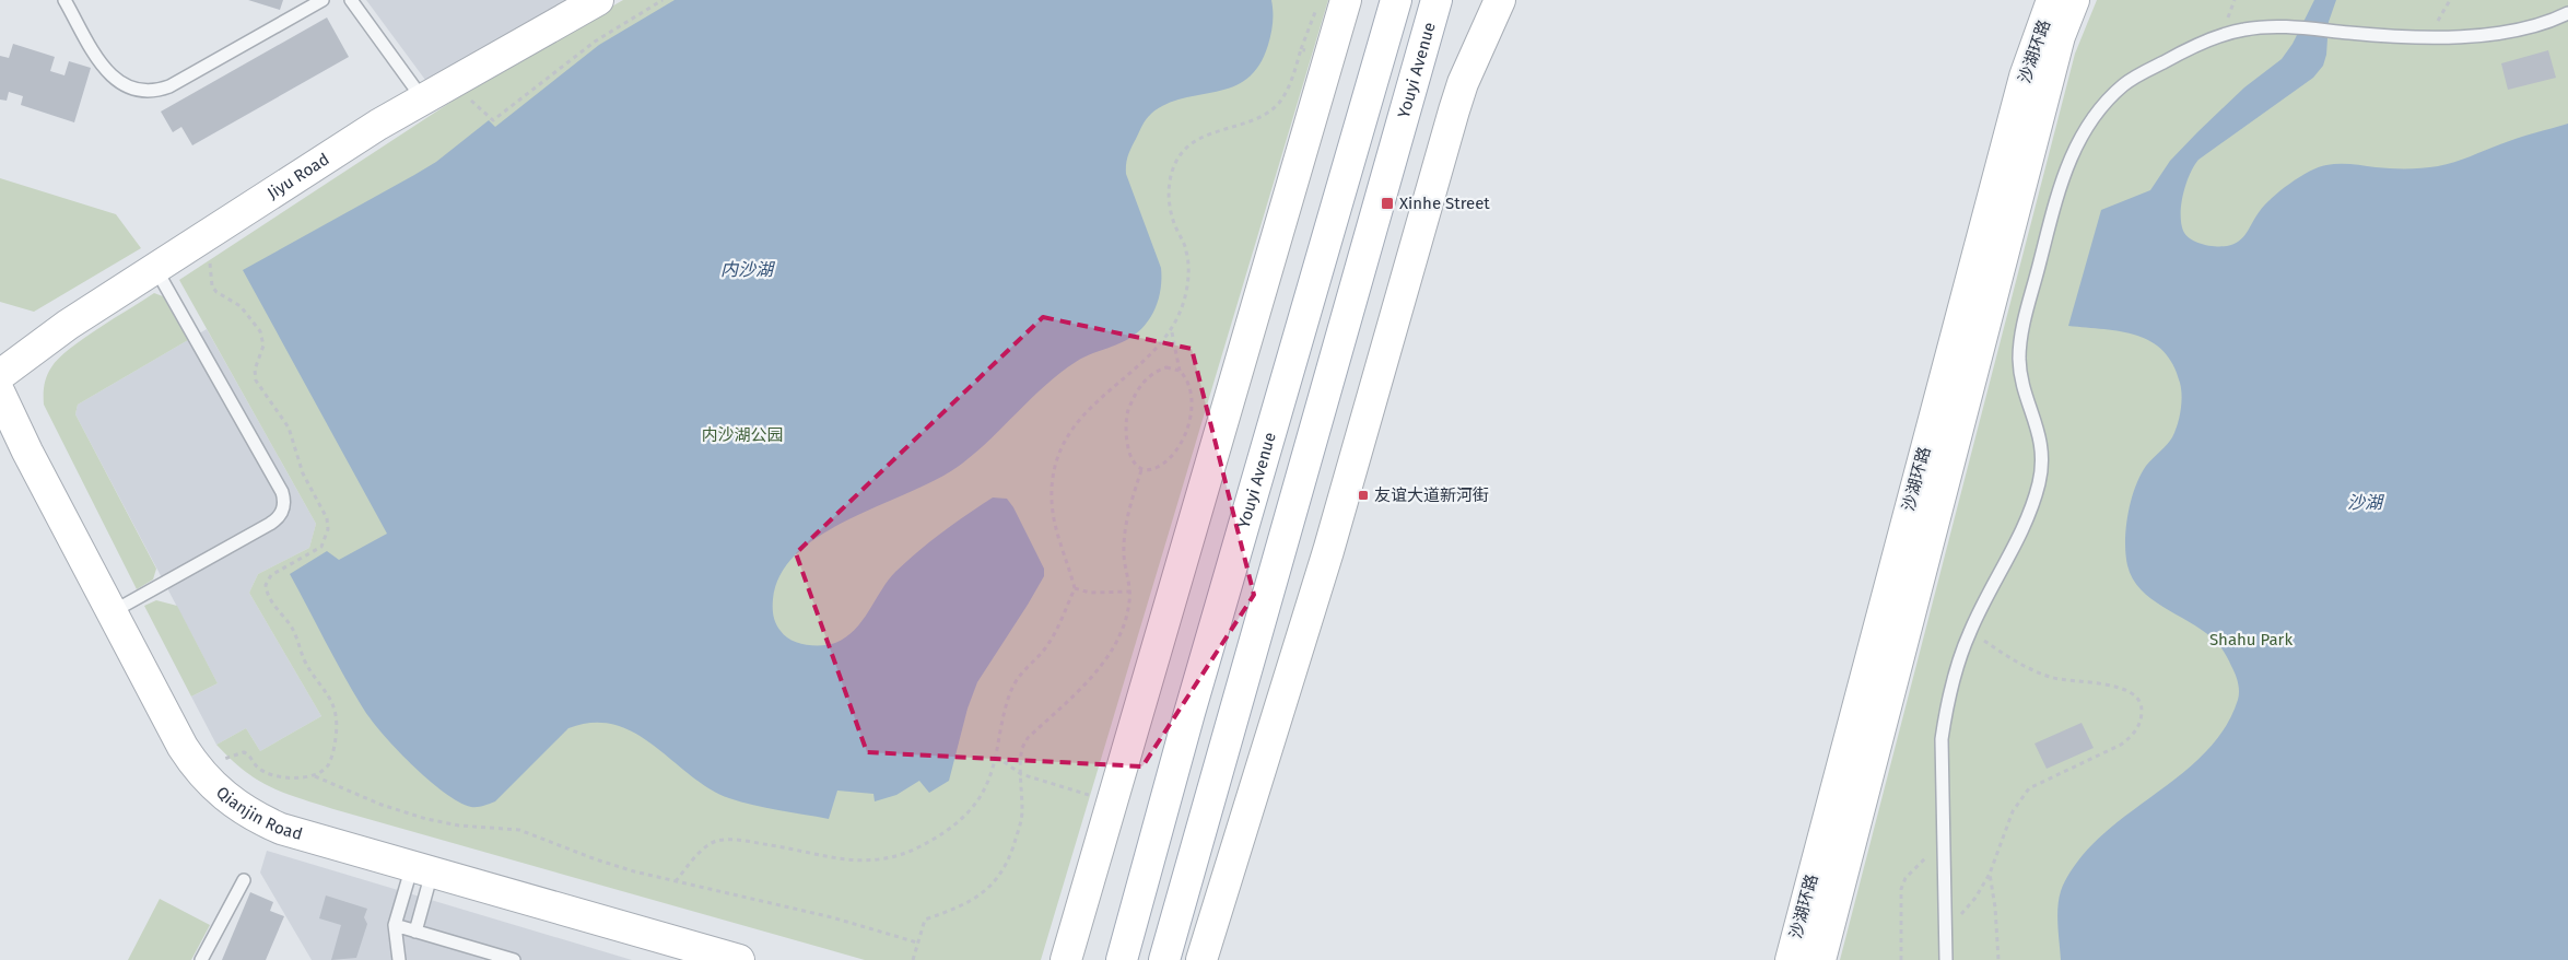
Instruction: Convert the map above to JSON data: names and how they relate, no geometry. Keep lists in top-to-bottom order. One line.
{"streets":{"main road":["沙湖环路","Youyi Avenue","Jiyu Road","Qianjin Road"]},"crossings":[["Jiyu Road","Qianjin Road"]],"water":["内沙湖","沙湖"],"parks":["内沙湖公园","Shahu Park"],"places":{"transit":["Xinhe Street","友谊大道新河街"]}}
